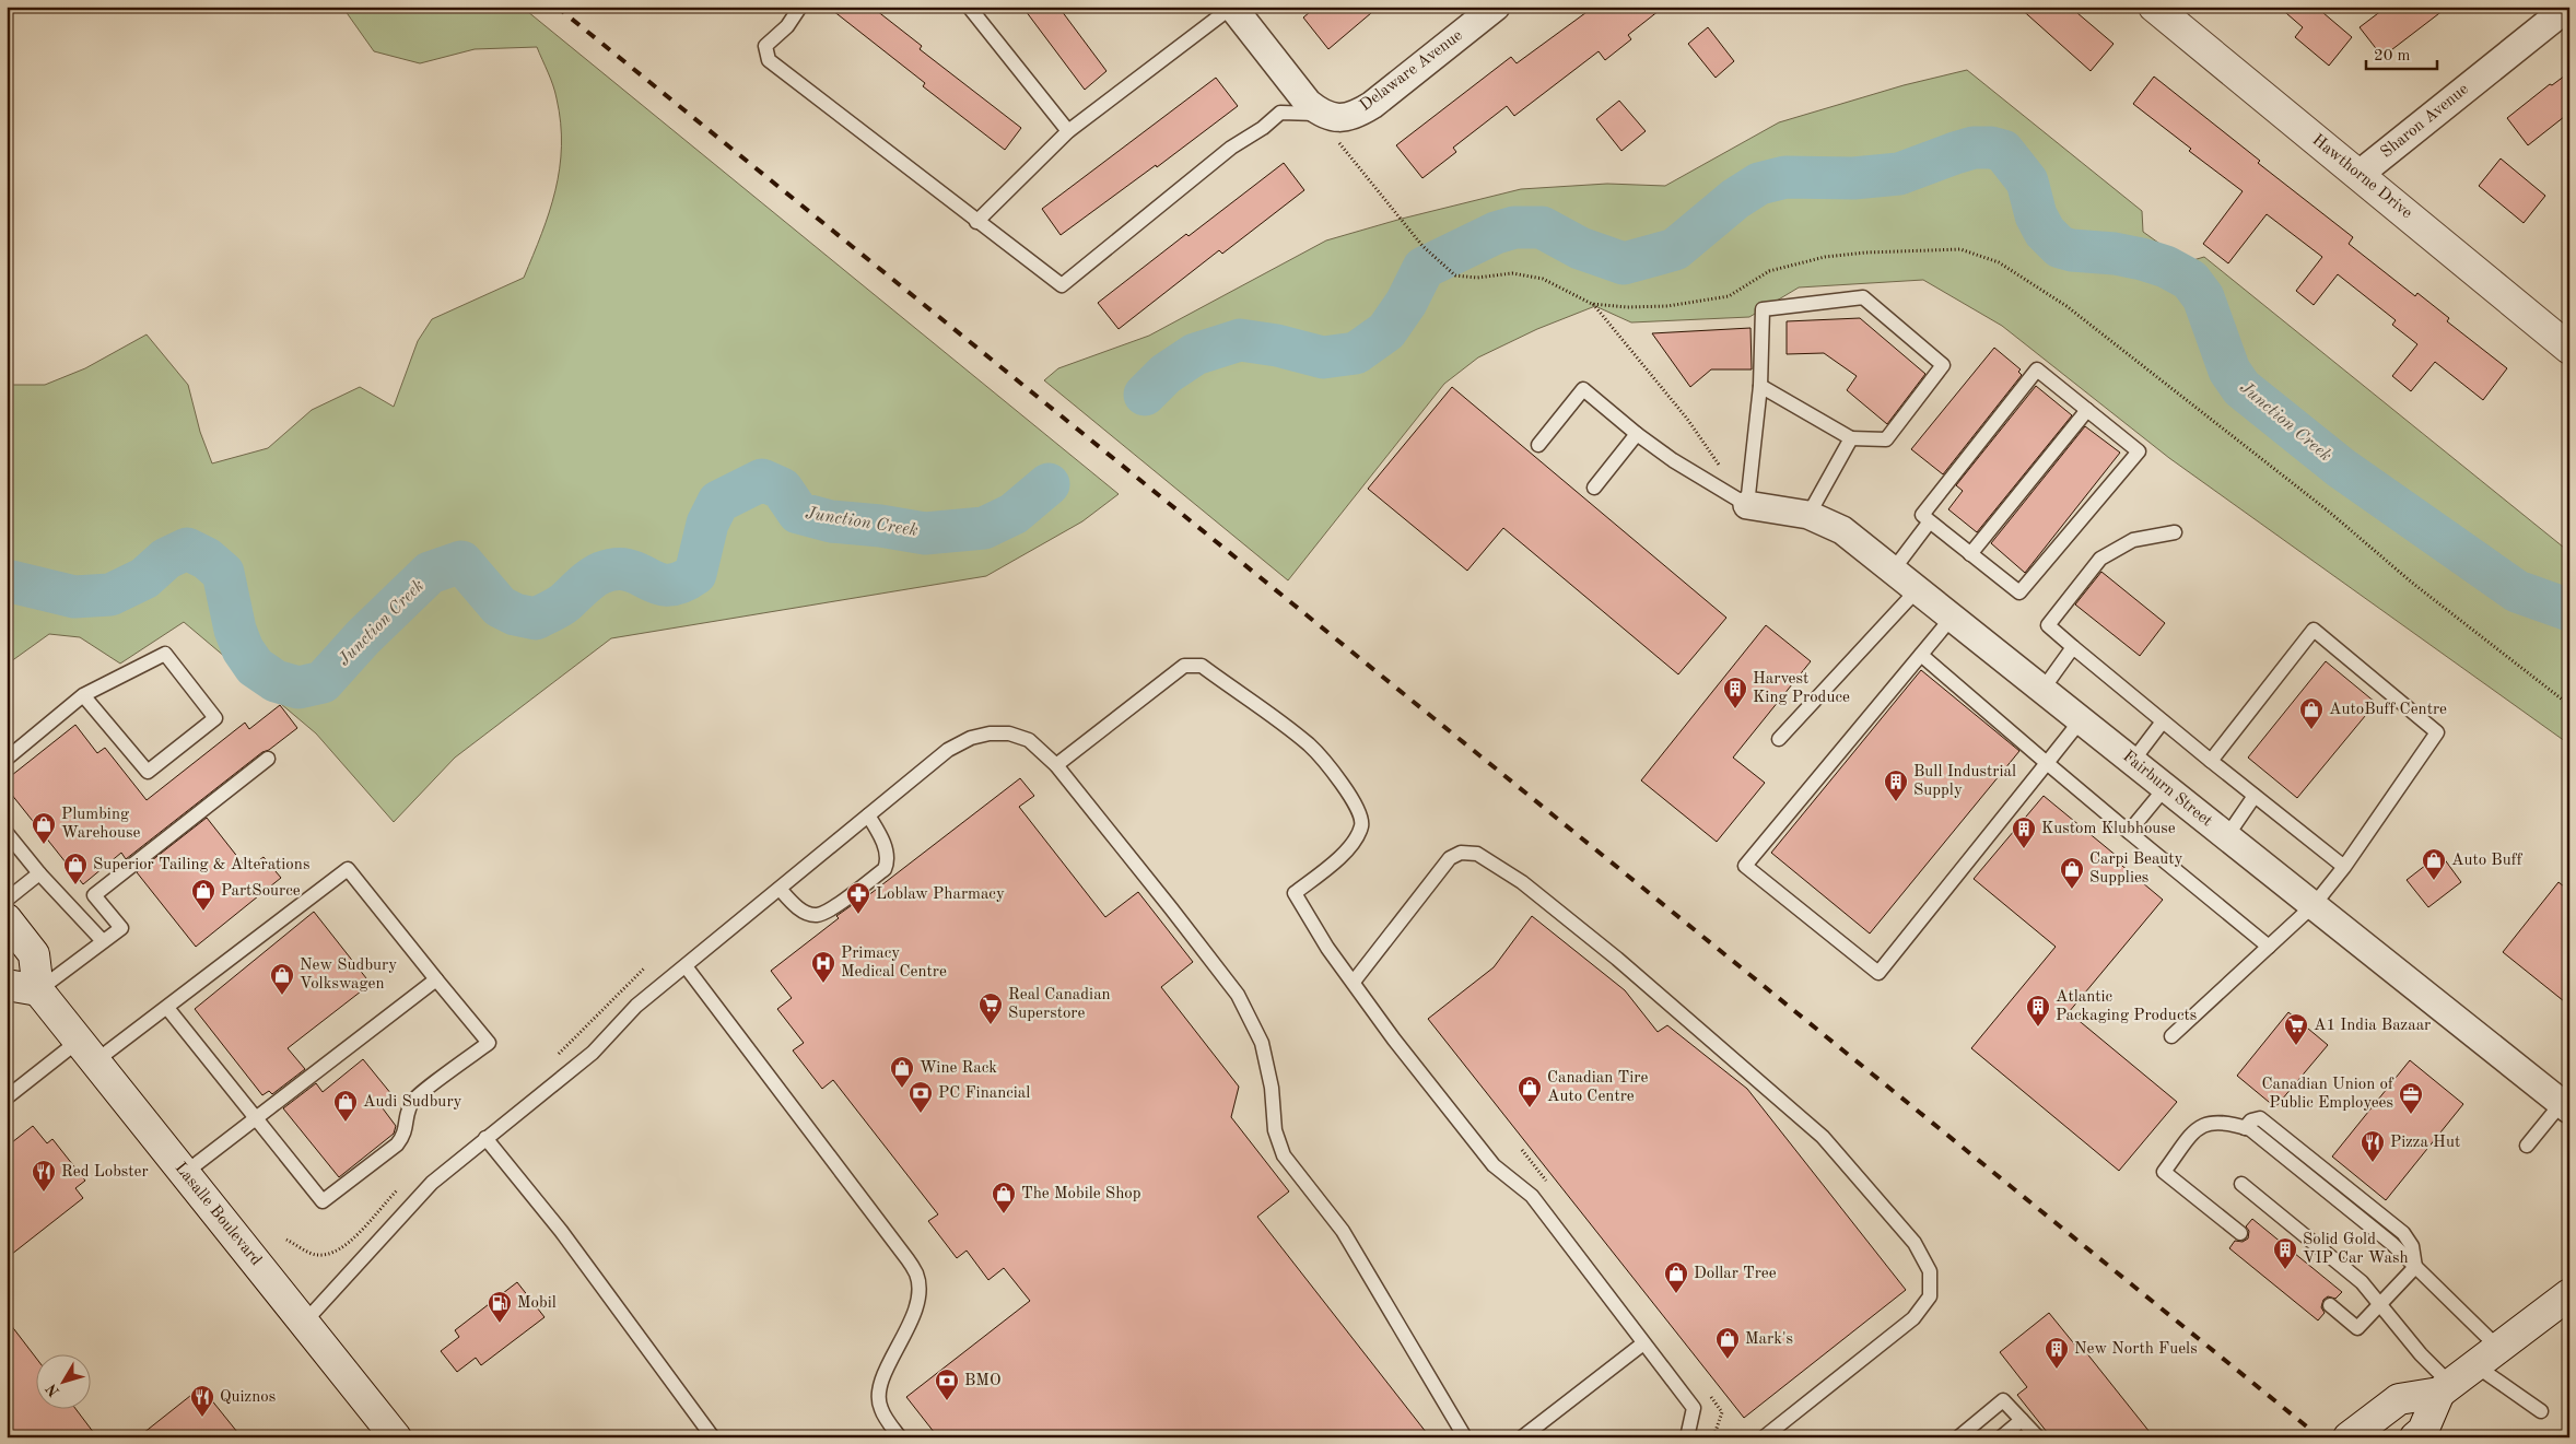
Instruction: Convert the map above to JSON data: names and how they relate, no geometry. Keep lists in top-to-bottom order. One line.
{"streets":{"main road":["Hawthorne Drive","Lasalle Boulevard"],"street":["Delaware Avenue","Sharon Avenue","Fairburn Street"]},"crossings":[["Sharon Avenue","Hawthorne Drive"]],"water":["Junction Creek"],"places":{"building":["Harvest King Produce","Bull Industrial Supply","Kustom Klubhouse","Atlantic Packaging Products","Solid Gold VIP Car Wash","New North Fuels"],"shop":["AutoBuff Centre","Plumbing Warehouse","Auto Buff","Superior Tailing & Alterations","Carpi Beauty Supplies","PartSource","New Sudbury Volkswagen","Wine Rack","Canadian Tire Auto Centre","Audi Sudbury","The Mobile Shop","Dollar Tree","Mark's"],"pharmacy":["Loblaw Pharmacy"],"hospital":["Primacy Medical Centre"],"supermarket":["Real Canadian Superstore","A1 India Bazaar"],"bank":["PC Financial","BMO"],"office":["Canadian Union of Public Employees"],"restaurant":["Pizza Hut","Red Lobster","Quiznos"],"fuel station":["Mobil"]},"scale_bar":"20 m","north":"bottom left"}
